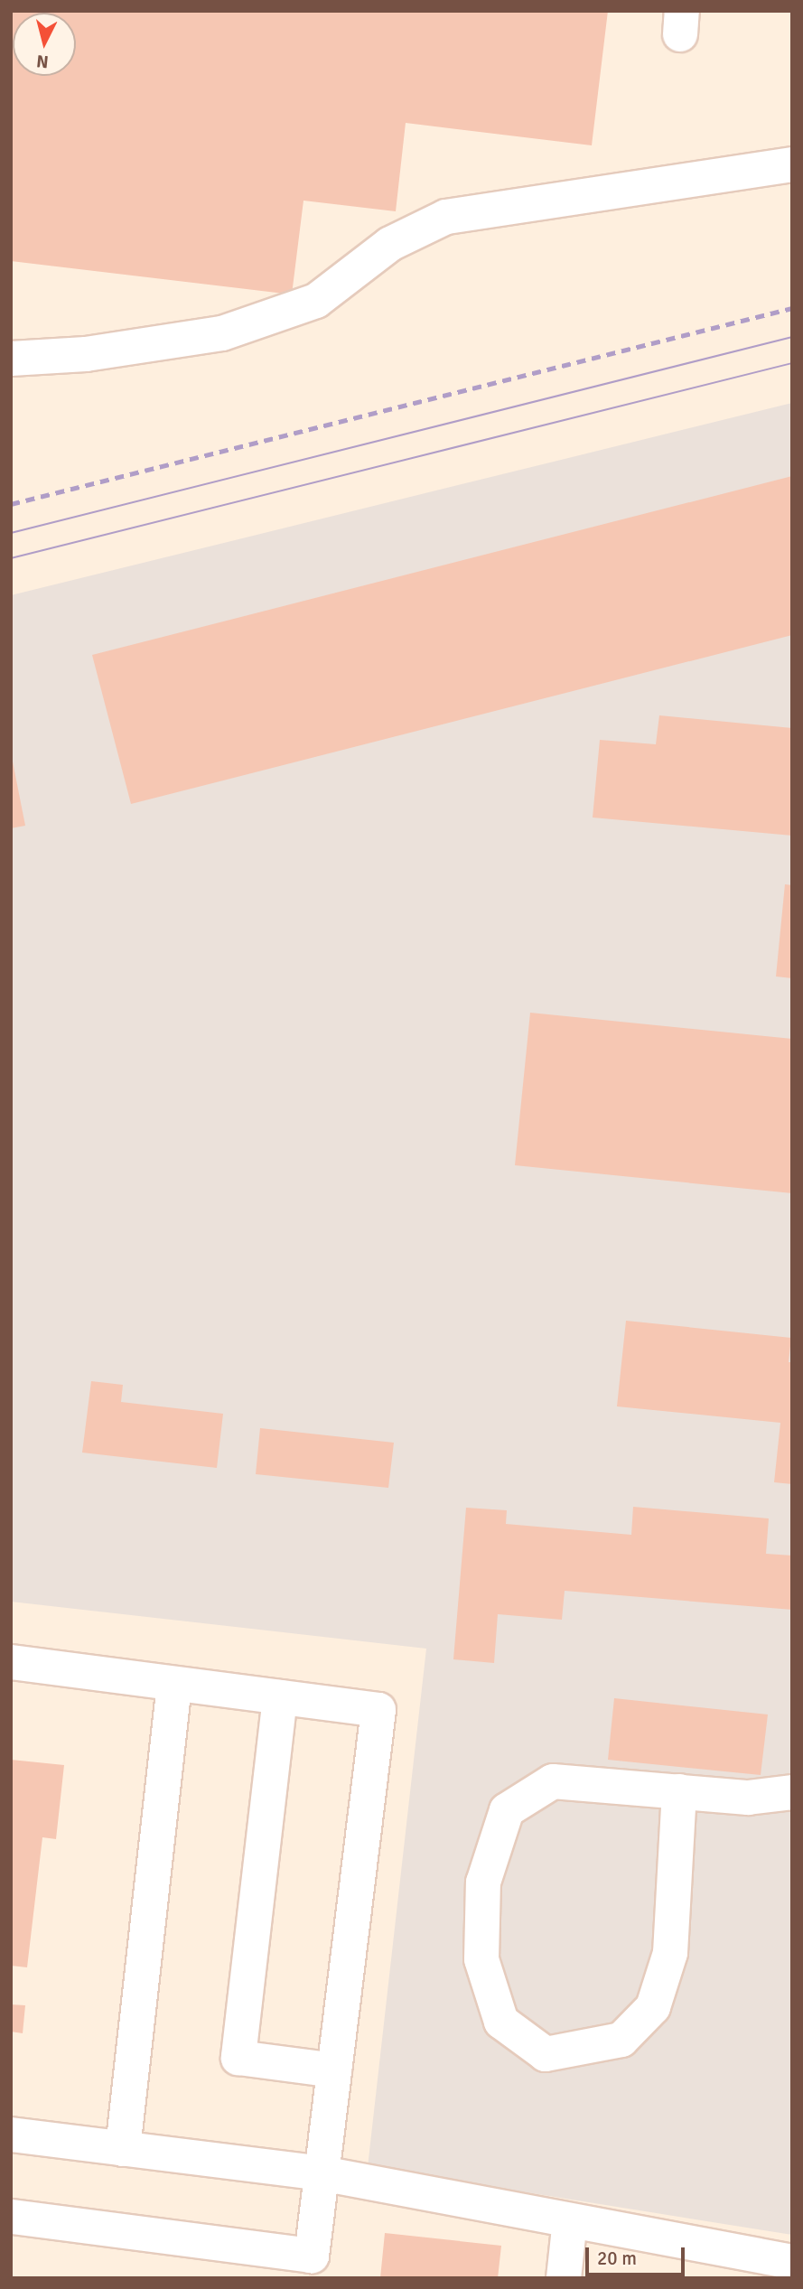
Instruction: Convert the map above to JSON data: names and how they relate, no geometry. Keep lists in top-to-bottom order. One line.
{"scale_bar":"20 m","north":"bottom"}
